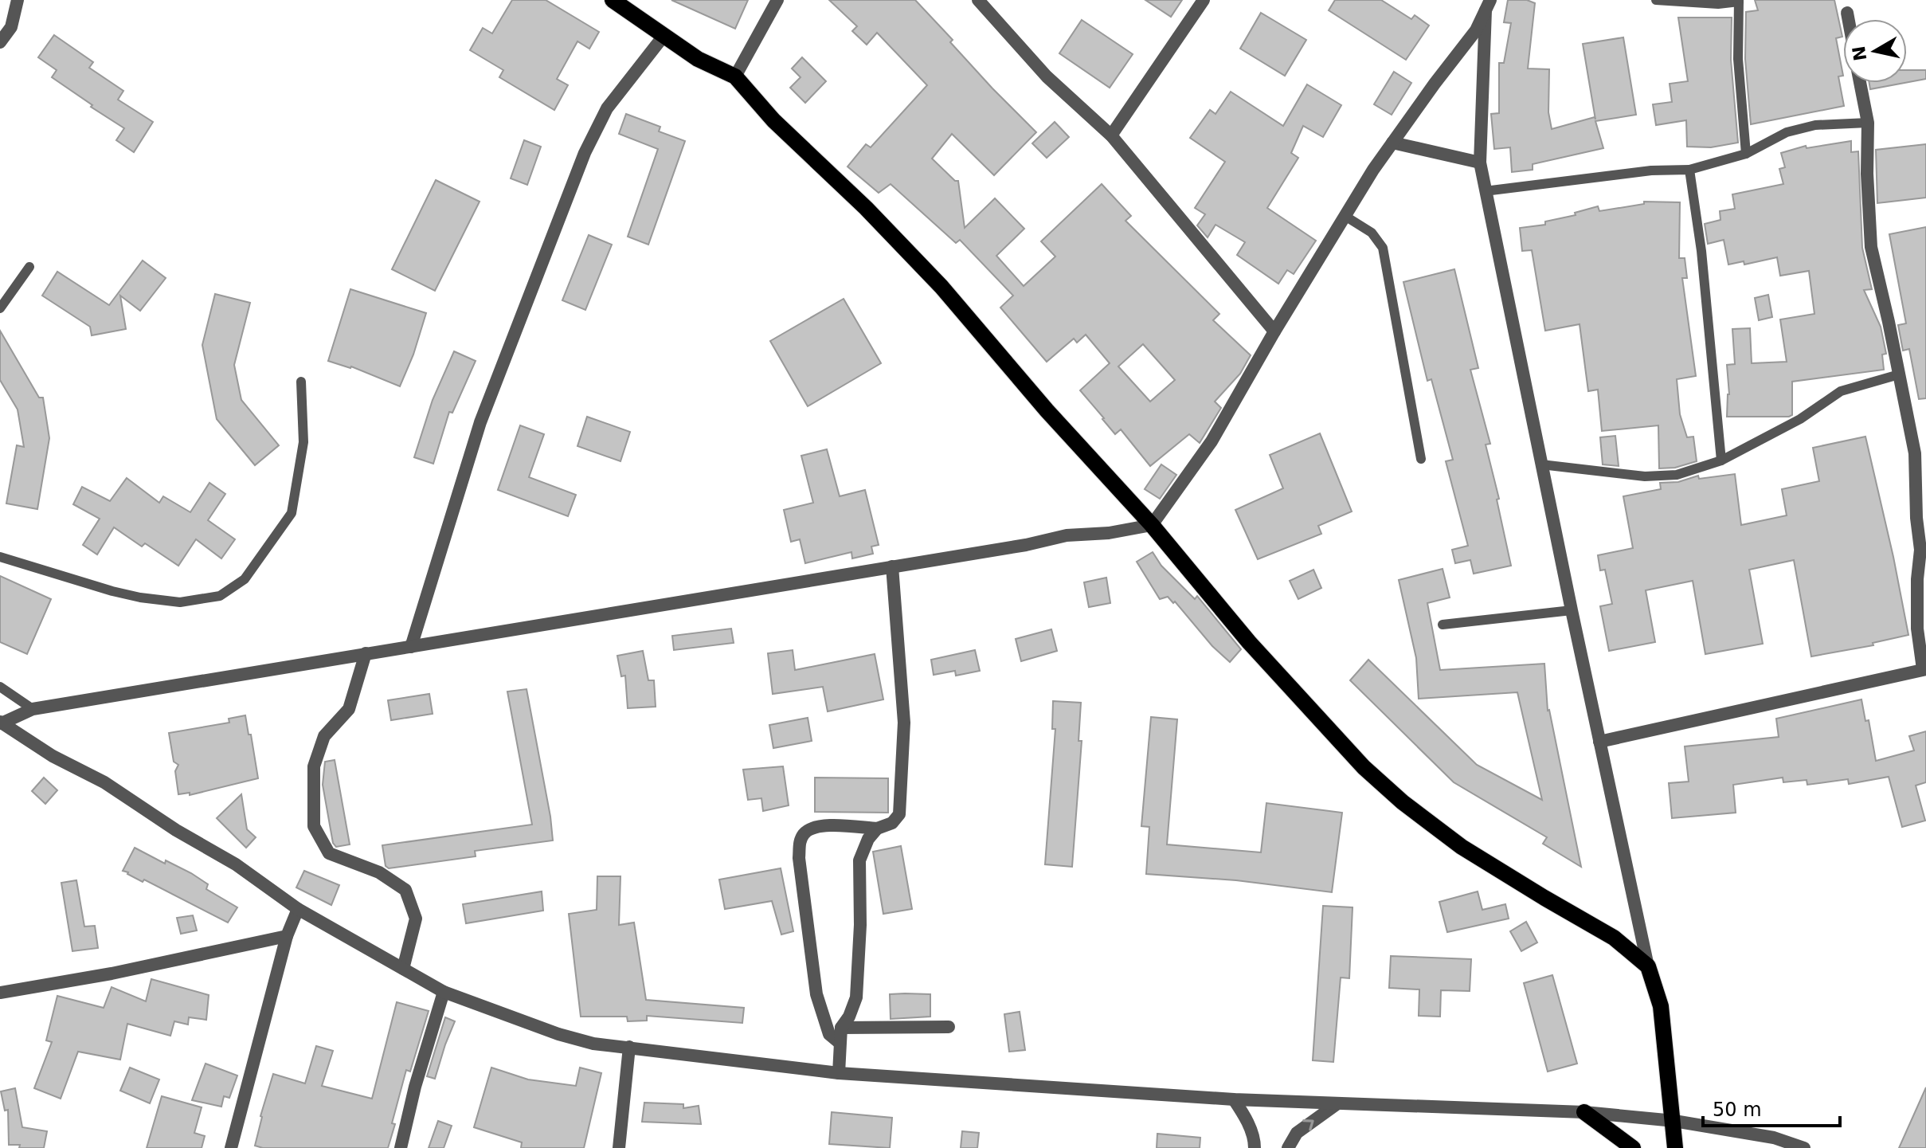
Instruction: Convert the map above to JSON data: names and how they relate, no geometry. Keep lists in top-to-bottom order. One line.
{"scale_bar":"50 m","north":"left"}
